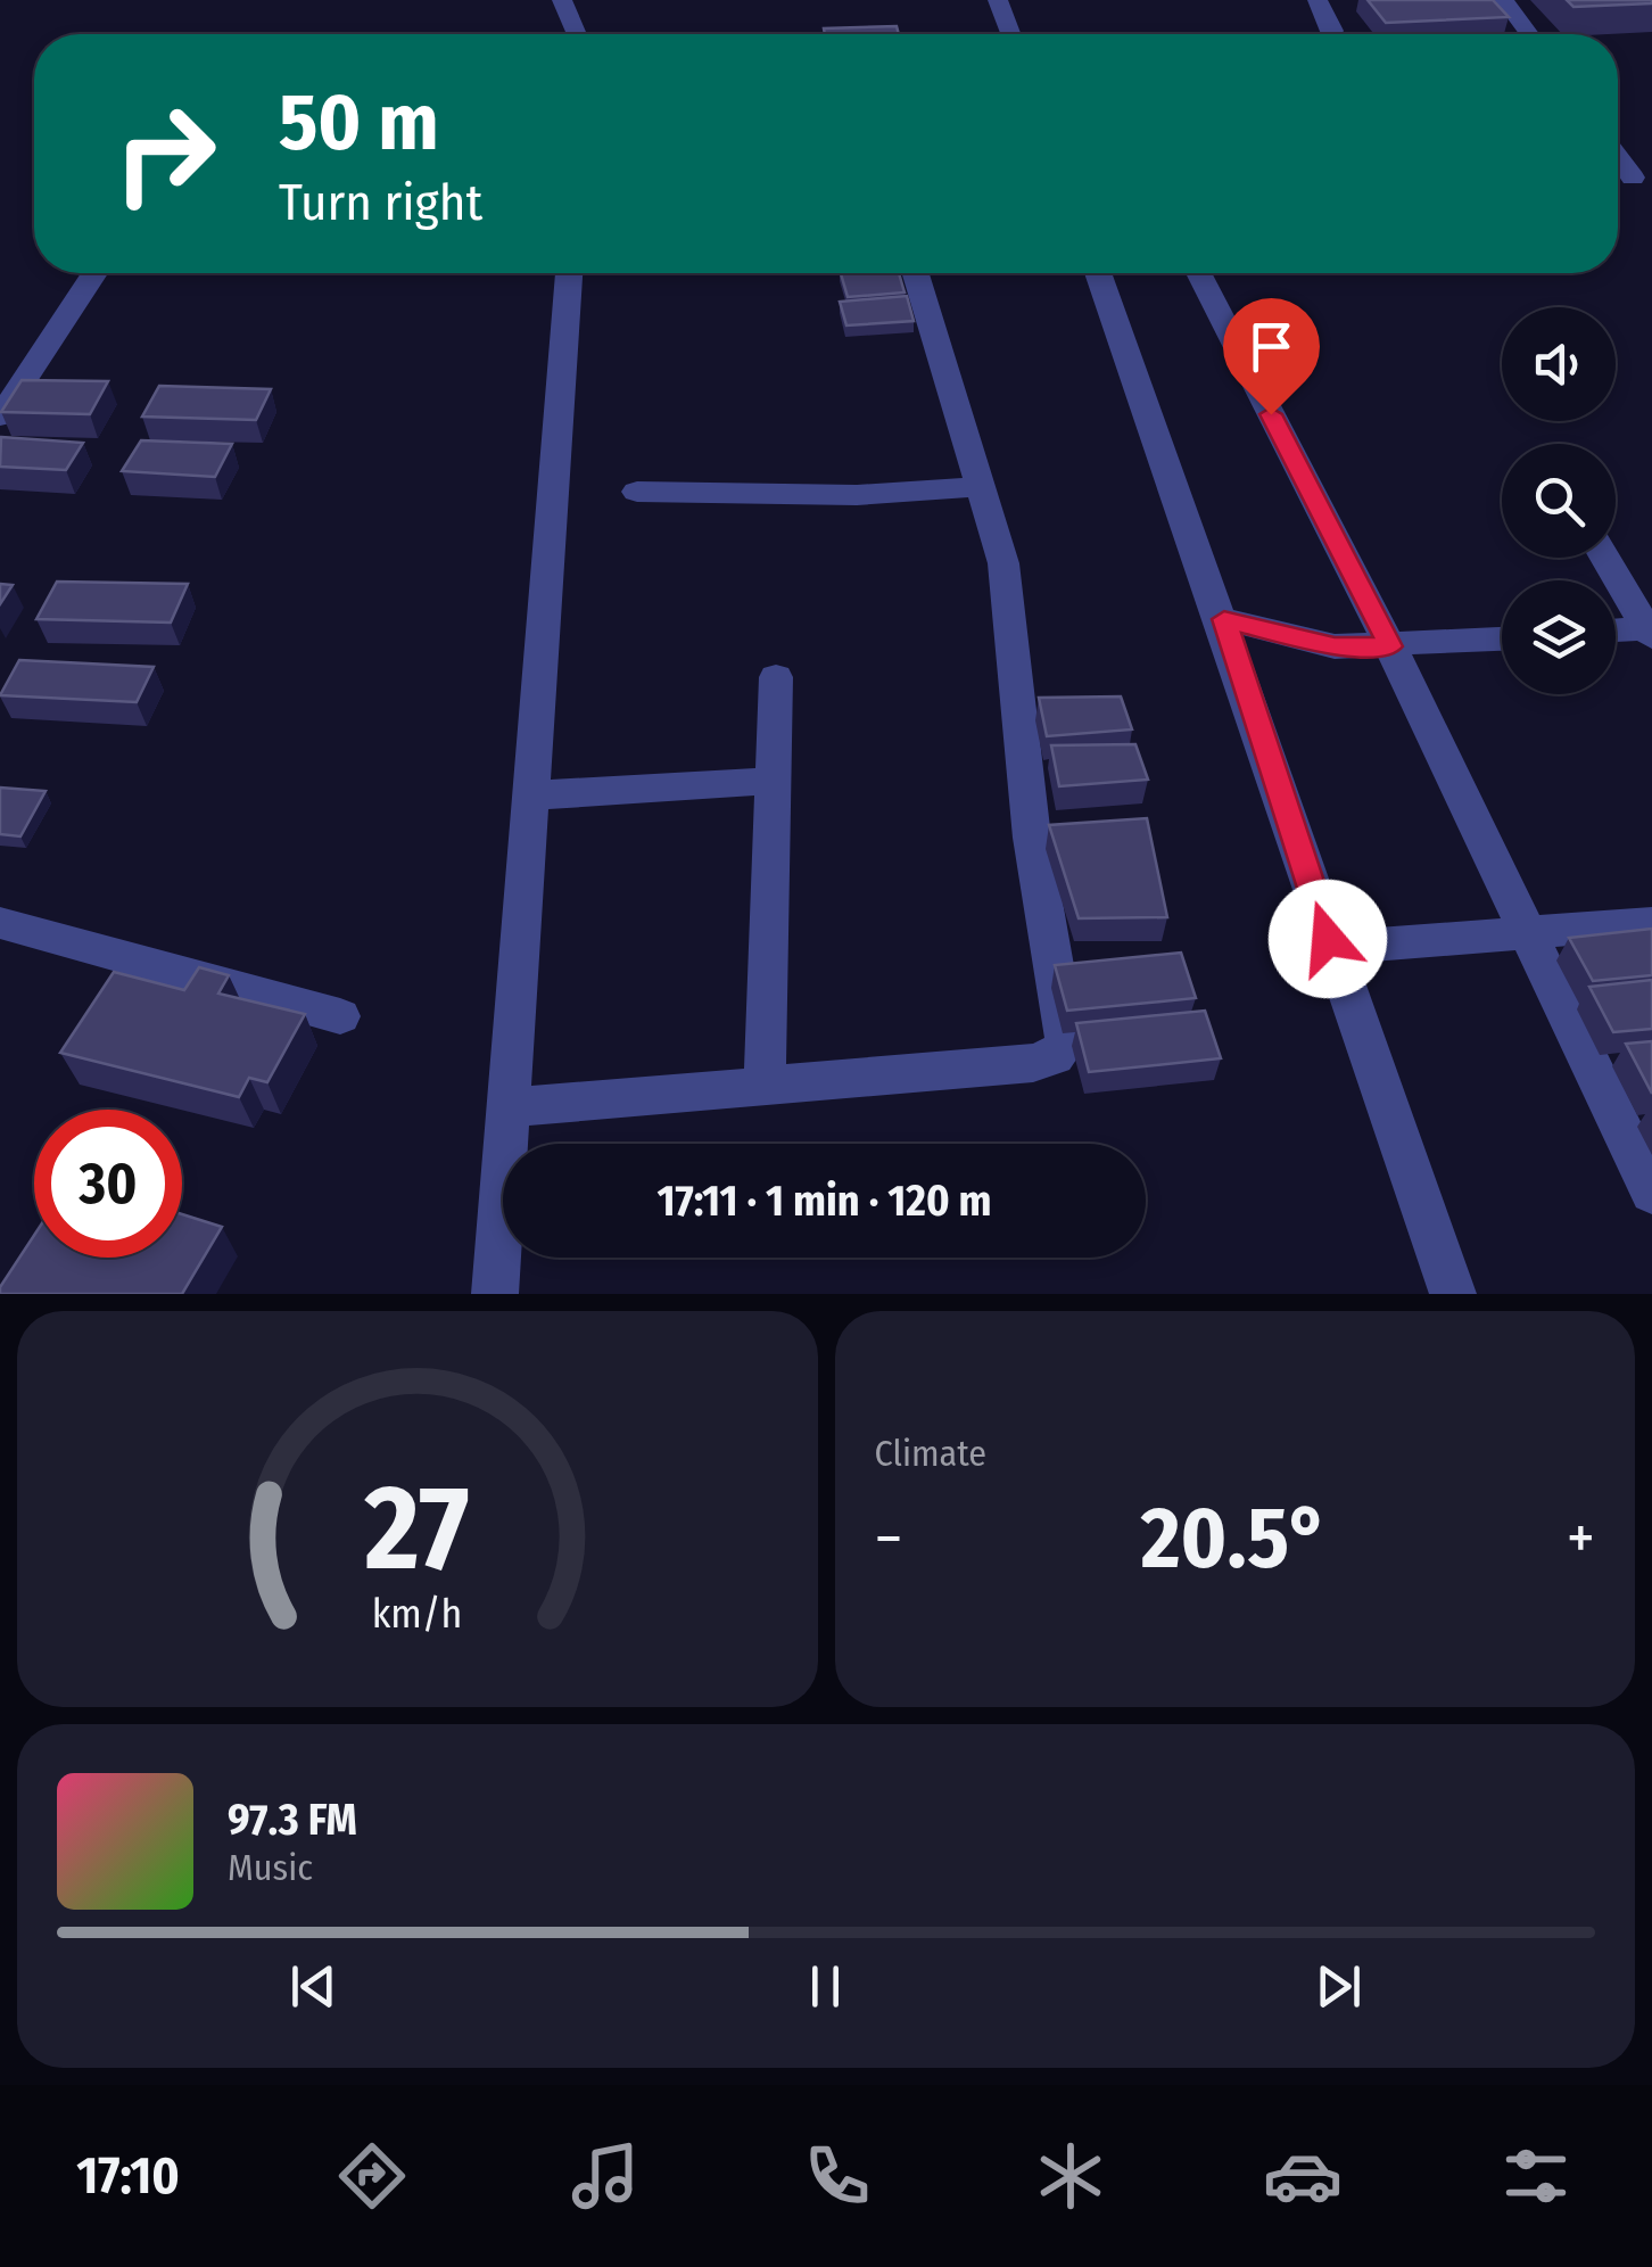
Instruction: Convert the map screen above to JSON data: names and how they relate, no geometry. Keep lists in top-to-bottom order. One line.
{"page":{"turn":["50 m","Turn right"],"limit":"30","trip":"17:11 · 1 min · 120 m","tile":"Climate","heat":["−","20.5°","+"],"song":["97.3 FM","Music"],"tabs":"17:10","gauge":["27","km/h"]}}
